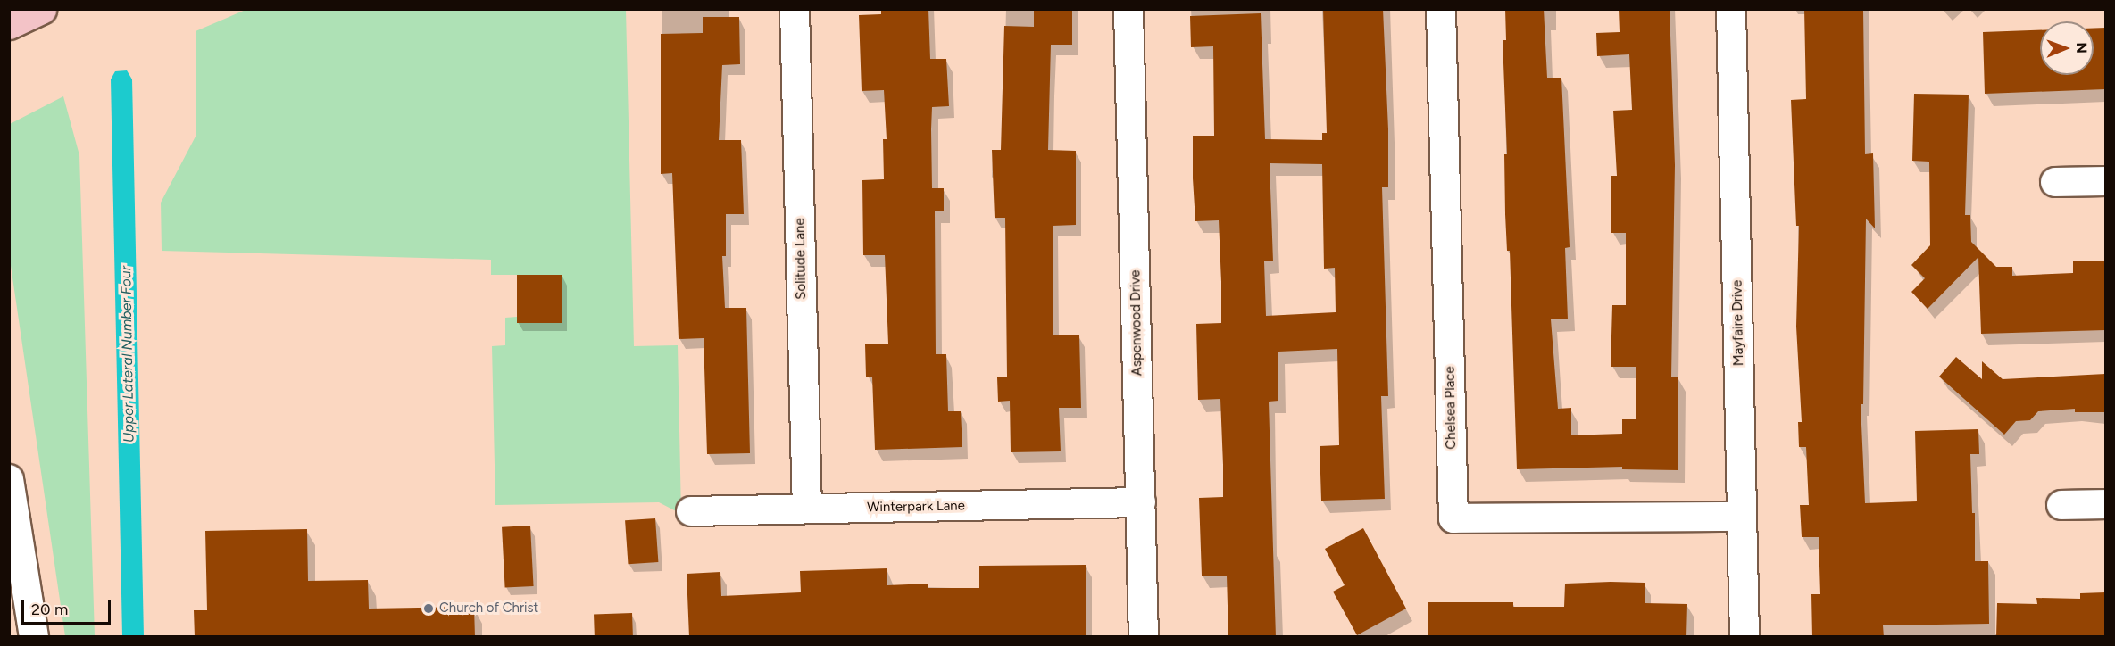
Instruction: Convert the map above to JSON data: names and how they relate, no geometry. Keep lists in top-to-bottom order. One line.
{"streets":{"street":["Solitude Lane","Aspenwood Drive","Mayfaire Drive","Chelsea Place","Winterpark Lane"]},"crossings":[["Solitude Lane","Winterpark Lane"],["Aspenwood Drive","Winterpark Lane"],["Mayfaire Drive","Chelsea Place"]],"water":["Upper Lateral Number Four"],"places":["Church of Christ"],"scale_bar":"20 m","north":"right"}
